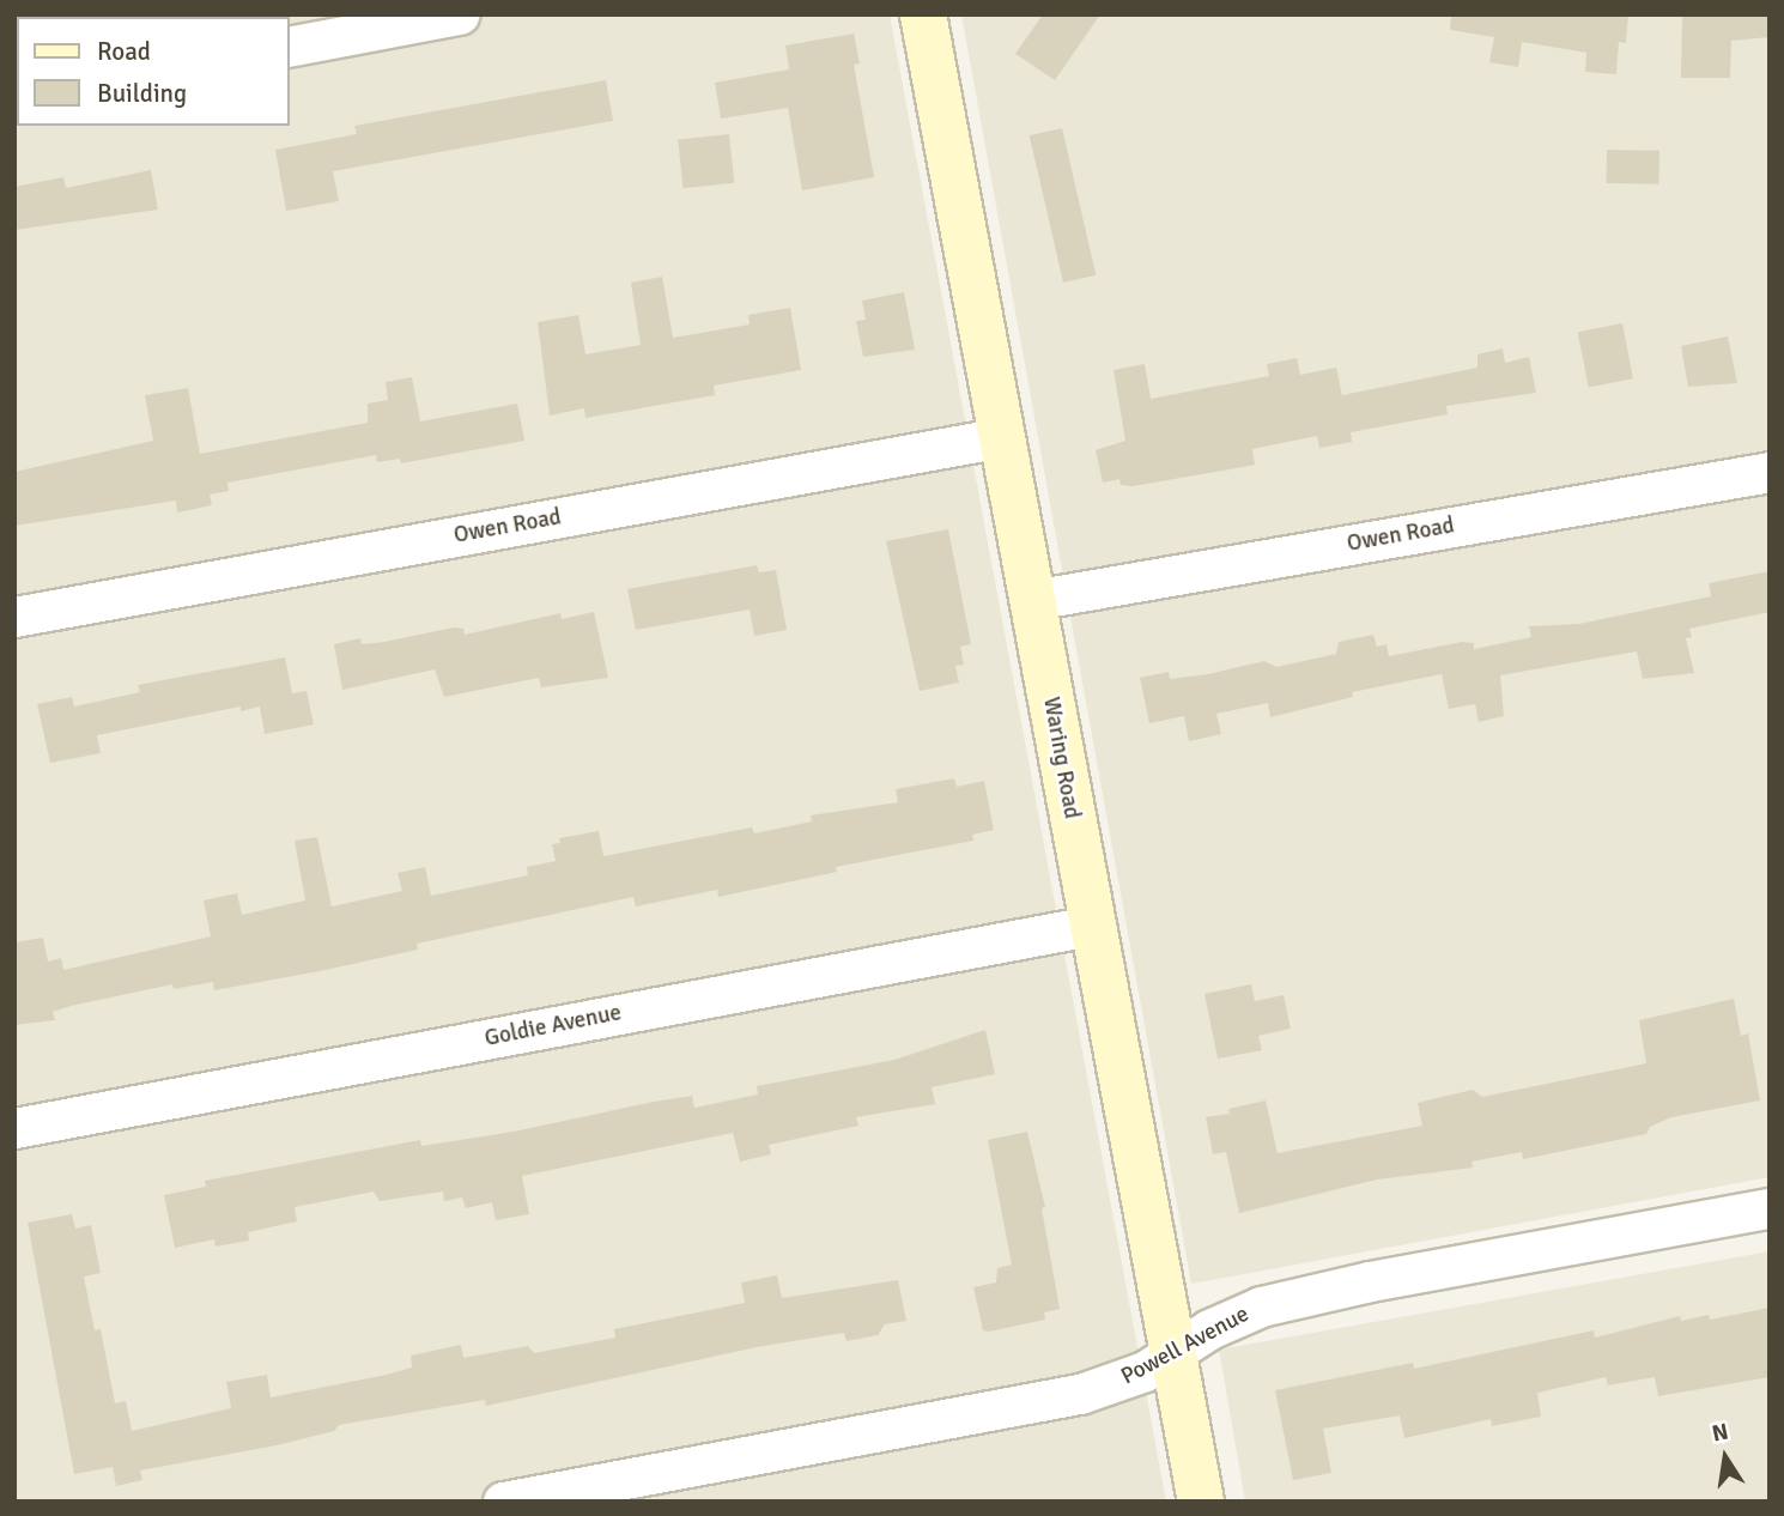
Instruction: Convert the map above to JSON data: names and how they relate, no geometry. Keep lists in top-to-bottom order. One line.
{"streets":{"street":["Owen Road","Waring Road","Goldie Avenue","Powell Avenue"]},"crossings":[["Owen Road","Waring Road"],["Waring Road","Goldie Avenue"],["Waring Road","Powell Avenue"]],"legend":["Road","Building"],"north":"top"}
